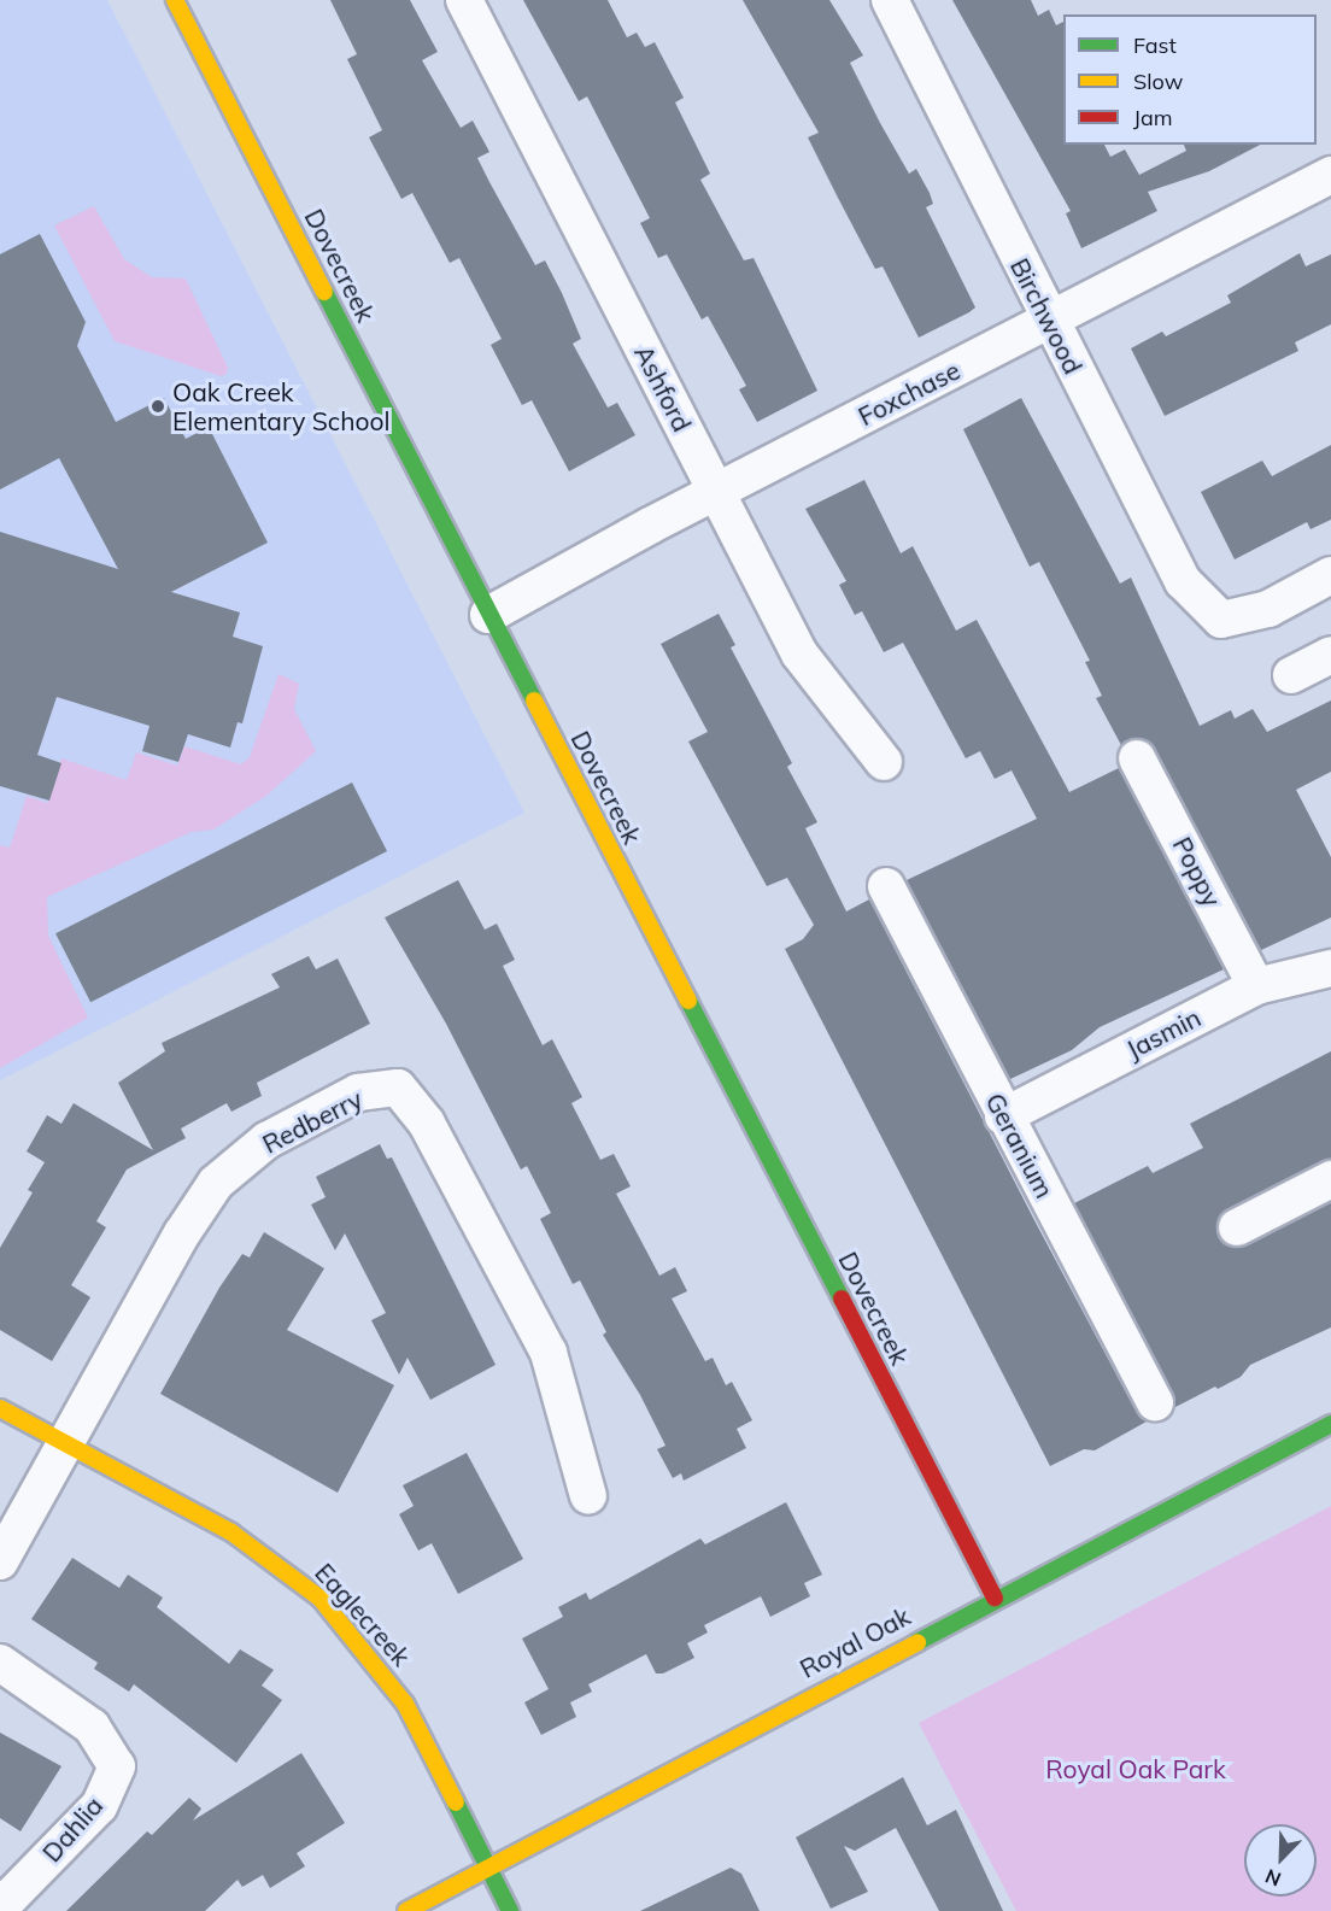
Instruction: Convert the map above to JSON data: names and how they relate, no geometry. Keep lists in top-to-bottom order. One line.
{"streets":{"street":["Dovecreek","Birchwood","Ashford","Foxchase","Poppy","Jasmin","Redberry","Geranium","Eaglecreek","Royal Oak","Dahlia"]},"crossings":[["Dovecreek","Foxchase"],["Dovecreek","Royal Oak"],["Birchwood","Foxchase"],["Ashford","Foxchase"],["Poppy","Jasmin"],["Jasmin","Geranium"],["Redberry","Eaglecreek"],["Eaglecreek","Royal Oak"]],"parks":["Royal Oak Park"],"places":["Oak Creek Elementary School"],"legend":["Fast","Slow","Jam"],"north":"bottom left"}
